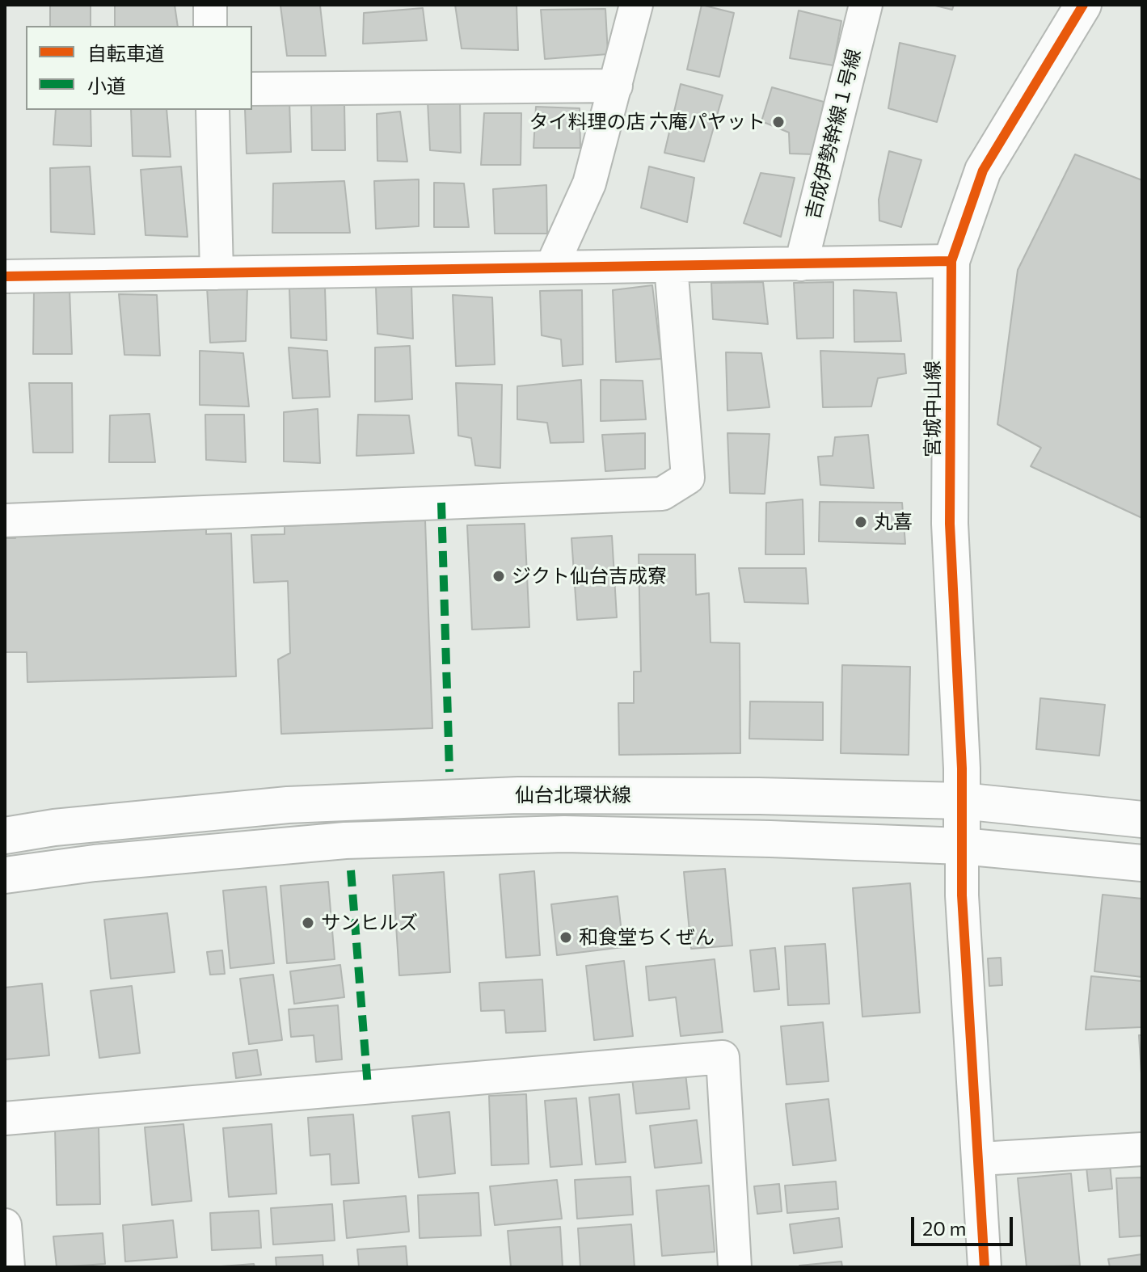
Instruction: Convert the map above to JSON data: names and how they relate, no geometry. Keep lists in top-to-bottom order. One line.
{"streets":{"main road":["宮城中山線","仙台北環状線"],"street":["吉成伊勢幹線１号線"]},"crossings":[["宮城中山線","仙台北環状線"]],"places":["タイ料理の店 六庵パヤット","丸喜","ジクト仙台吉成寮","サンヒルズ","和食堂ちくぜん"],"legend":["自転車道","小道"],"scale_bar":"20 m"}
